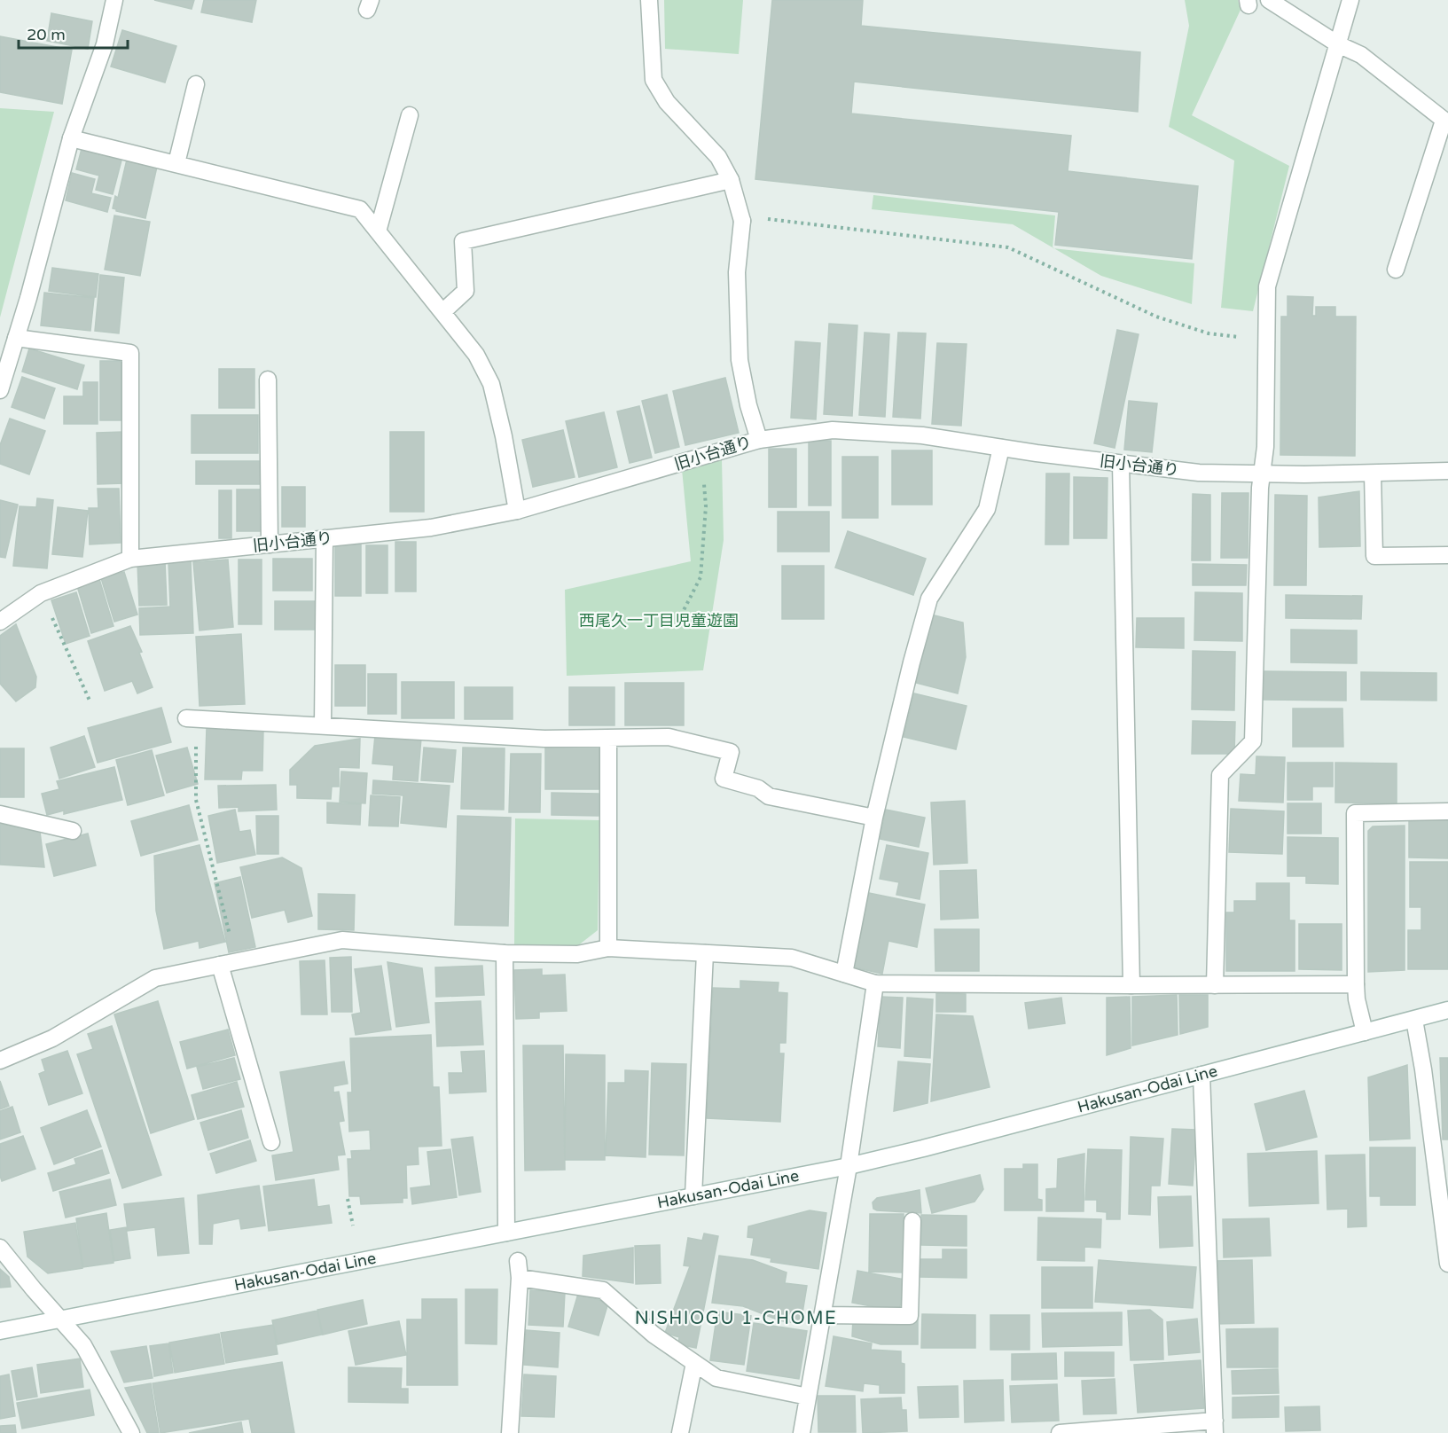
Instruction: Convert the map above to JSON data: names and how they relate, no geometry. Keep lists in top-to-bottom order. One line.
{"streets":{"street":["旧小台通り","Hakusan-Odai Line"]},"districts":["NISHIOGU 1-CHOME"],"parks":["西尾久一丁目児童遊園"],"scale_bar":"20 m"}
